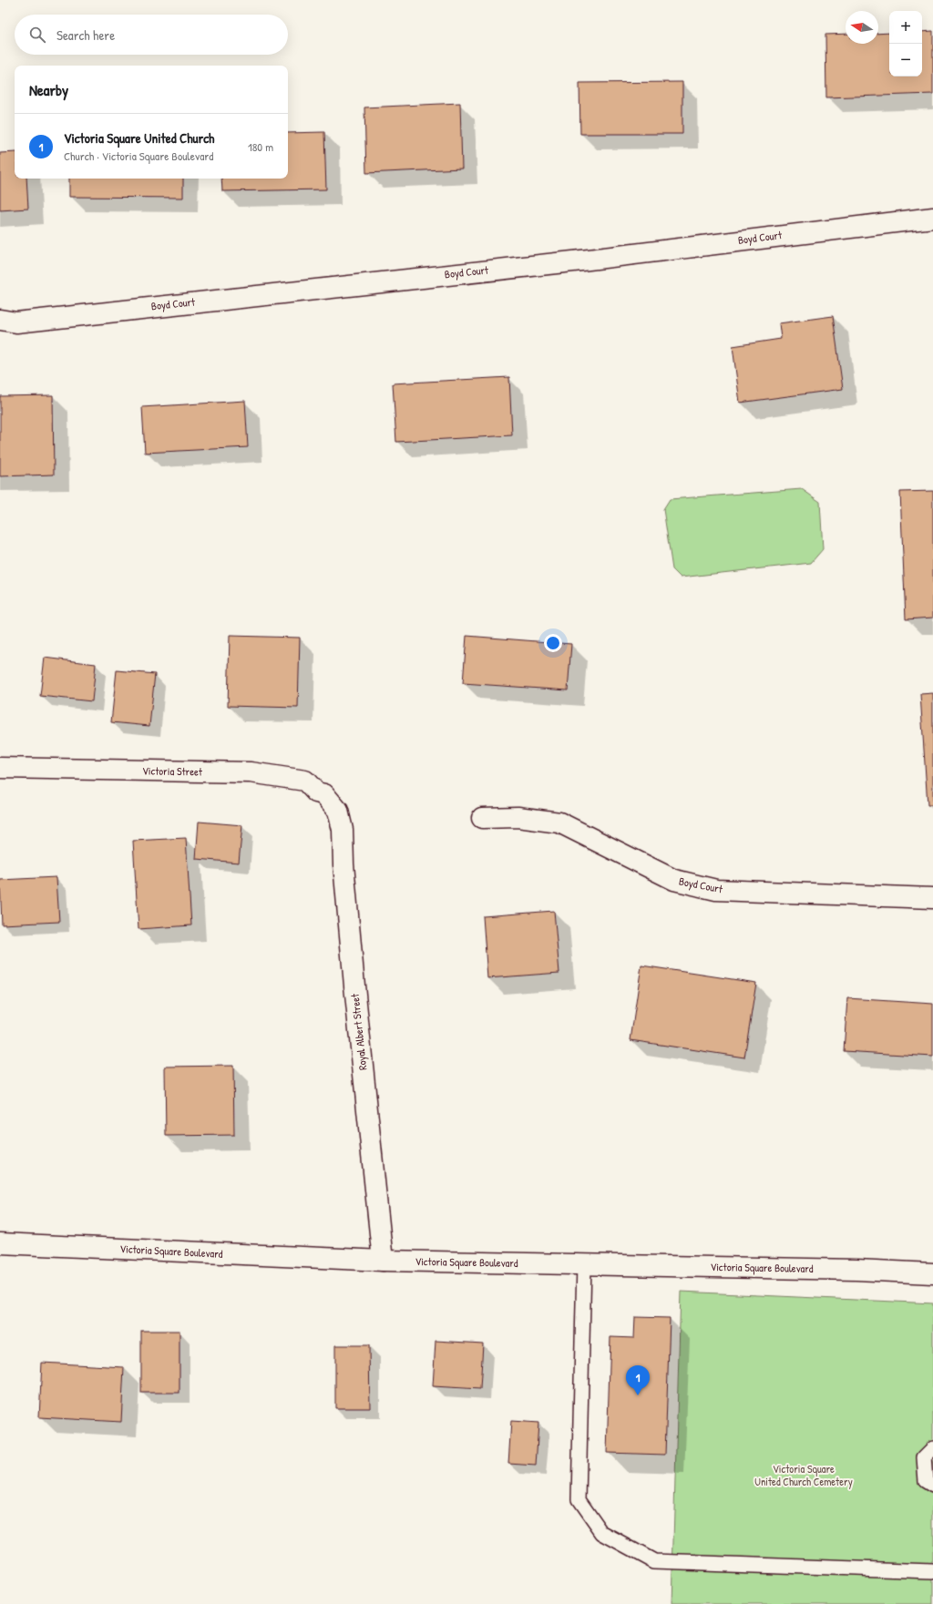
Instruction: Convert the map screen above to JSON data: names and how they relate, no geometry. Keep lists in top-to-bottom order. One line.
{"streets":{"street":["Boyd Court","Victoria Street","Royal Albert Street","Victoria Square Boulevard"]},"crossings":[["Victoria Street","Royal Albert Street"],["Royal Albert Street","Victoria Square Boulevard"]],"parks":["Victoria Square United Church Cemetery"],"north":"left","page":{"map_buttons":["+","−"],"search":"Search here","heading":"Nearby","list":[{"mark":"1","name":"Victoria Square United Church","note":"Church · Victoria Square Boulevard","value":"180 m"}],"pins":"1"}}
